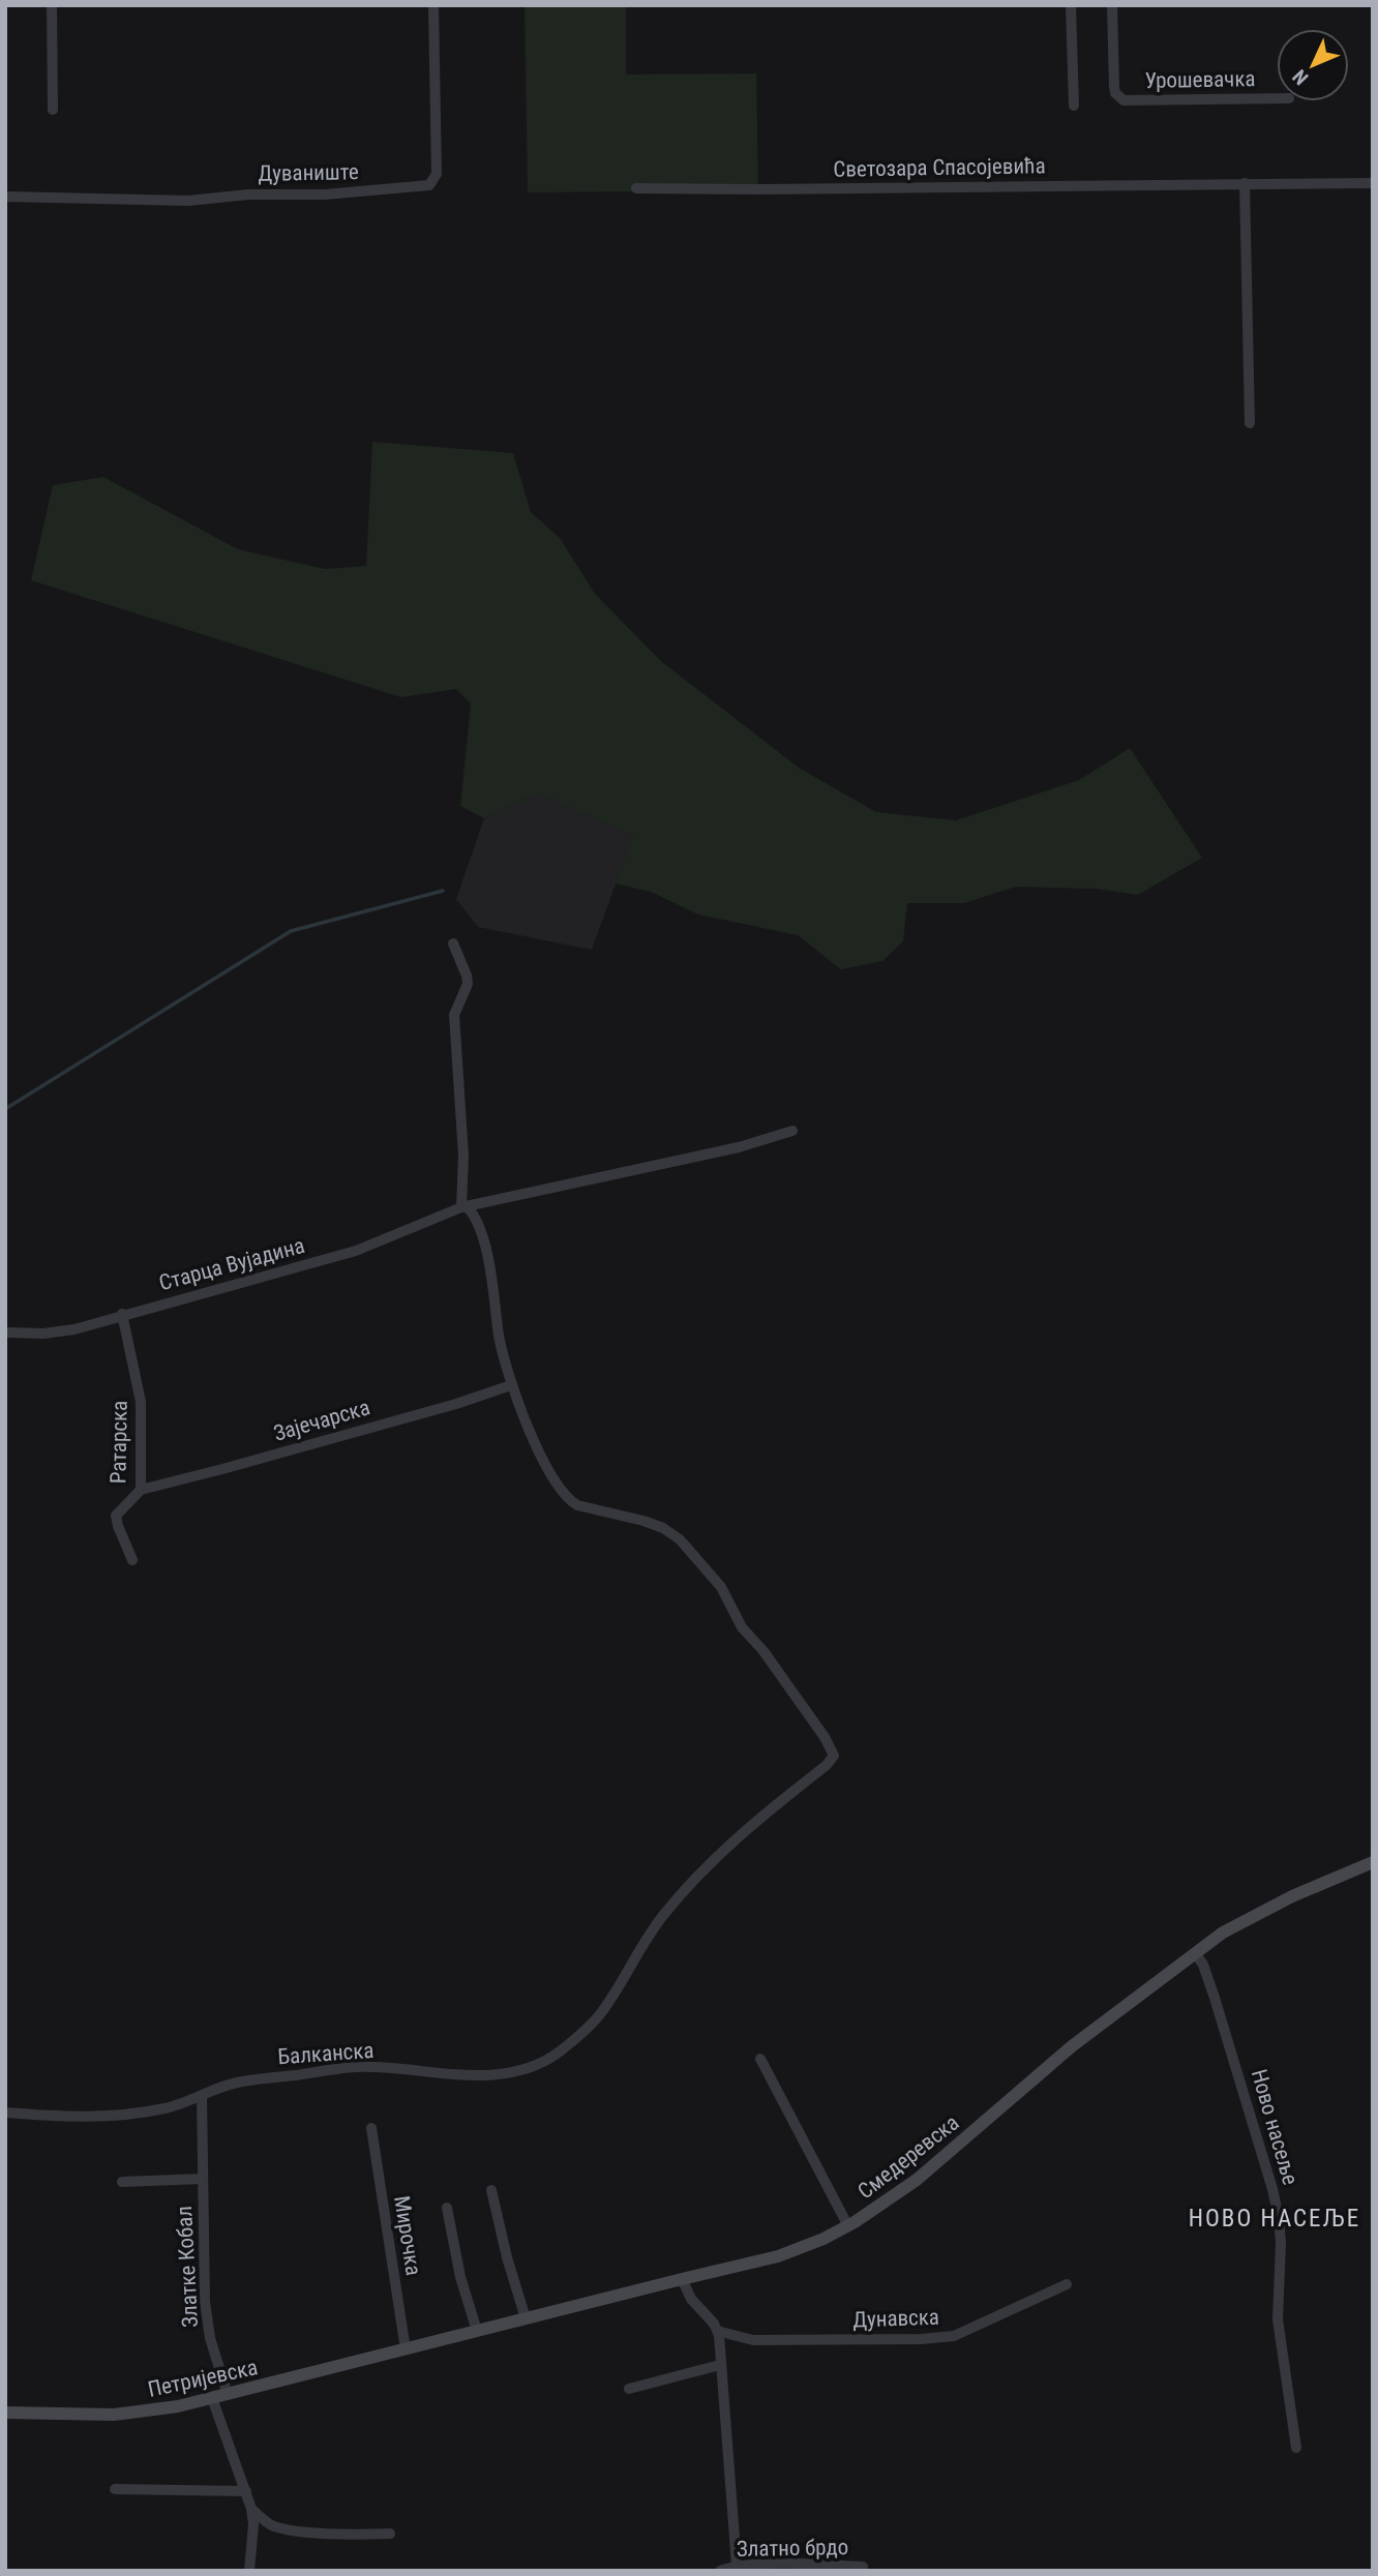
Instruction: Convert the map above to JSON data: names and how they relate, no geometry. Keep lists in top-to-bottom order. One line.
{"streets":{"main road":["Смедеревска","Петријевска"],"street":["Урошевачка","Светозара Спасојевића","Дуваниште","Старца Вујадина","Зајечарска","Ратарска","Балканска","Ново насеље","Мирочка","Златке Кобал","Дунавска","Златно брдо"]},"crossings":[["Старца Вујадина","Ратарска"],["Зајечарска","Ратарска"],["Зајечарска","Балканска"],["Балканска","Златке Кобал"],["Ново насеље","Смедеревска"],["Смедеревска","Мирочка"],["Смедеревска","Петријевска"],["Мирочка","Петријевска"],["Златке Кобал","Петријевска"]],"districts":["НОВО НАСЕЉЕ"],"north":"bottom left"}
